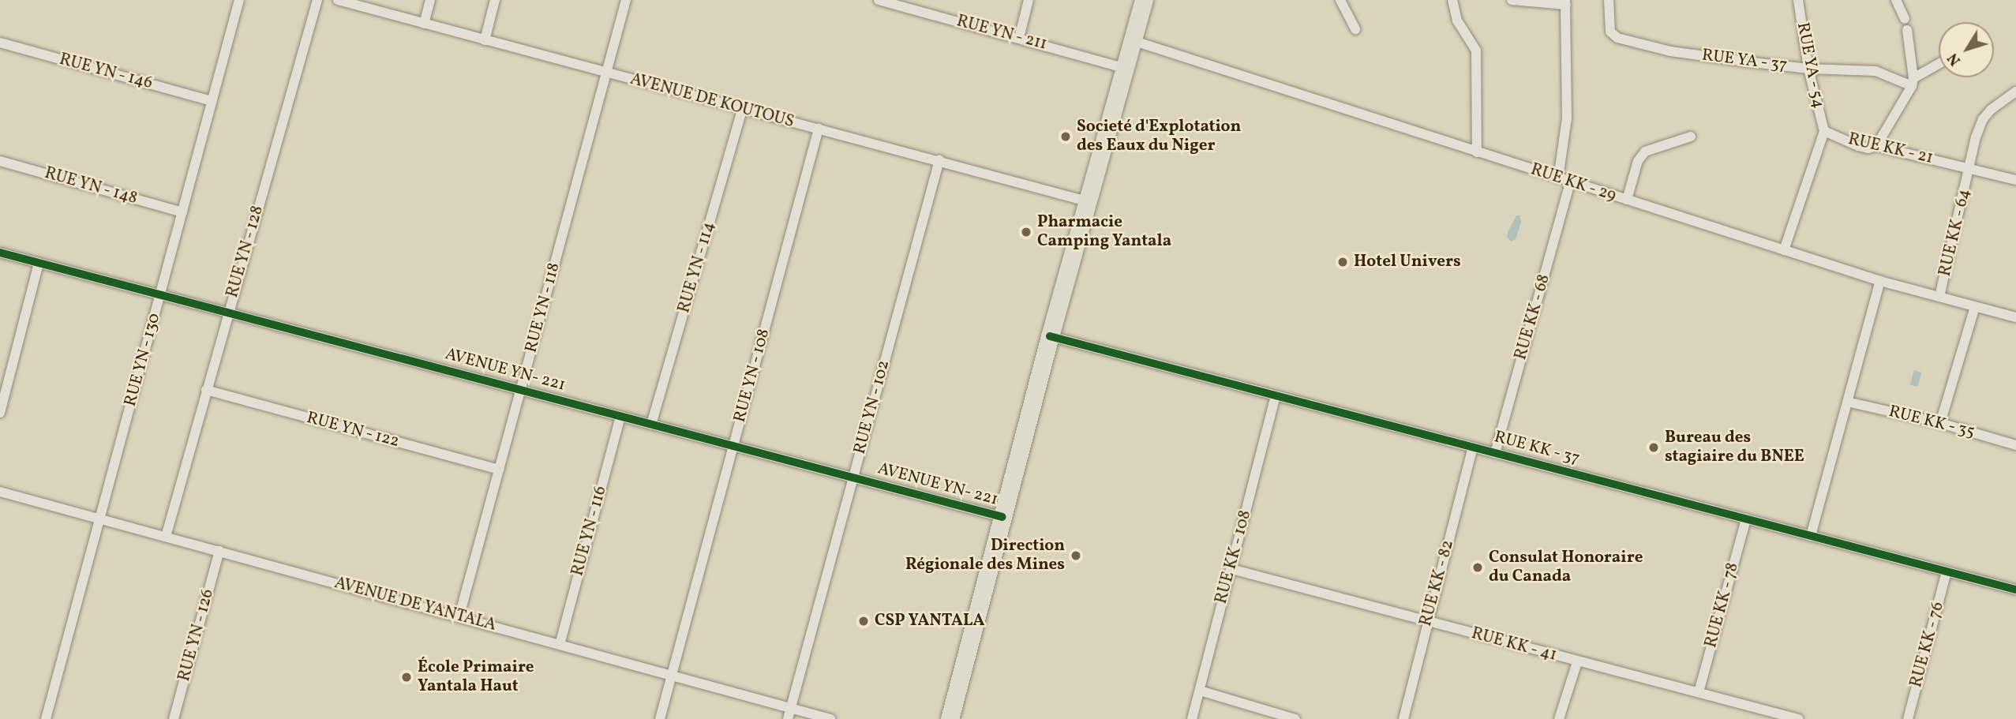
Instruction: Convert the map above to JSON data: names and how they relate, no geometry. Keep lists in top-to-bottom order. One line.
{"streets":{"street":["RUE YN - 211","RUE YA - 37","RUE YA - 54","RUE YN - 146","AVENUE DE KOUTOUS","RUE KK - 21","RUE KK - 29","RUE YN - 148","RUE KK - 64","RUE YN - 128","RUE YN - 114","RUE YN - 118","RUE KK - 68","RUE YN - 130","AVENUE YN- 221","RUE YN - 108","RUE YN - 102","RUE KK - 35","RUE YN - 122","RUE KK - 37","RUE YN - 116","RUE KK - 108","RUE KK - 82","AVENUE DE YANTALA","RUE KK - 78","RUE YN - 126","RUE KK - 41","RUE KK - 76"]},"crossings":[["RUE YA - 37","RUE YA - 54"],["RUE YA - 54","RUE KK - 21"],["RUE YN - 146","RUE YN - 130"],["AVENUE DE KOUTOUS","RUE YN - 114"],["AVENUE DE KOUTOUS","RUE YN - 118"],["AVENUE DE KOUTOUS","RUE YN - 108"],["AVENUE DE KOUTOUS","RUE YN - 102"],["RUE KK - 21","RUE KK - 64"],["RUE KK - 29","RUE KK - 64"],["RUE KK - 29","RUE KK - 68"],["RUE YN - 148","RUE YN - 130"],["RUE YN - 128","AVENUE YN- 221"],["RUE YN - 128","RUE YN - 122"],["RUE YN - 128","AVENUE DE YANTALA"],["RUE YN - 114","AVENUE YN- 221"],["RUE YN - 118","AVENUE YN- 221"],["RUE YN - 118","RUE YN - 122"],["RUE YN - 118","AVENUE DE YANTALA"],["RUE KK - 68","RUE KK - 37"],["RUE YN - 130","AVENUE YN- 221"],["RUE YN - 130","AVENUE DE YANTALA"],["AVENUE YN- 221","RUE YN - 108"],["AVENUE YN- 221","RUE YN - 102"],["AVENUE YN- 221","RUE YN - 116"],["RUE YN - 108","AVENUE DE YANTALA"],["RUE YN - 102","AVENUE DE YANTALA"],["RUE KK - 37","RUE KK - 108"],["RUE KK - 37","RUE KK - 82"],["RUE KK - 37","RUE KK - 78"],["RUE KK - 37","RUE KK - 76"],["RUE YN - 116","AVENUE DE YANTALA"],["RUE KK - 108","RUE KK - 41"],["RUE KK - 82","RUE KK - 41"],["AVENUE DE YANTALA","RUE YN - 126"],["RUE KK - 78","RUE KK - 41"]],"places":["Societé d'Explotation des Eaux du Niger","Pharmacie Camping Yantala","Hotel Univers","Bureau des stagiaire du BNEE","Direction Régionale des Mines","Consulat Honoraire du Canada","CSP YANTALA","École Primaire Yantala Haut"],"north":"bottom left"}
